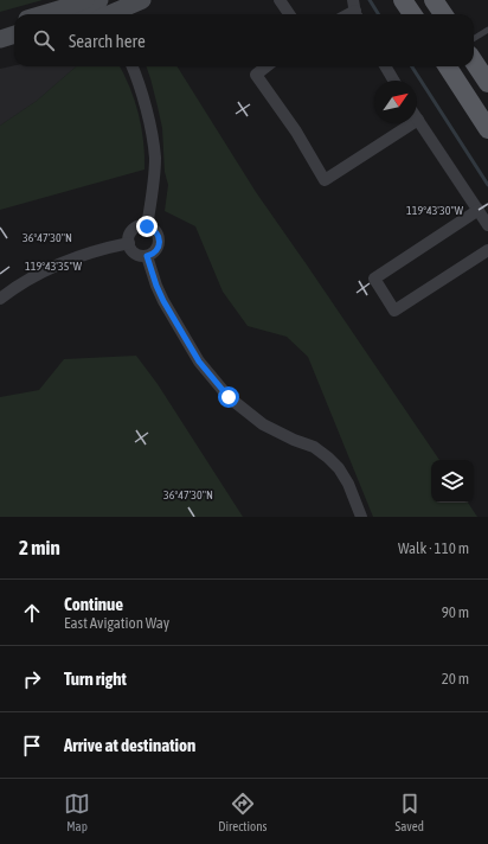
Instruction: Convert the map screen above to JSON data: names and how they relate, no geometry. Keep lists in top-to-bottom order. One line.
{"north":"top right","page":{"search":"Search here","heading":["2 min","Walk · 110 m"],"list":[["Continue","East Avigation Way","90 m"],["Turn right","20 m"],"Arrive at destination"],"nav":["Map","Directions","Saved"]},"coordinates":["119°43'30\"W","36°47'30\"N","119°43'35\"W"]}
